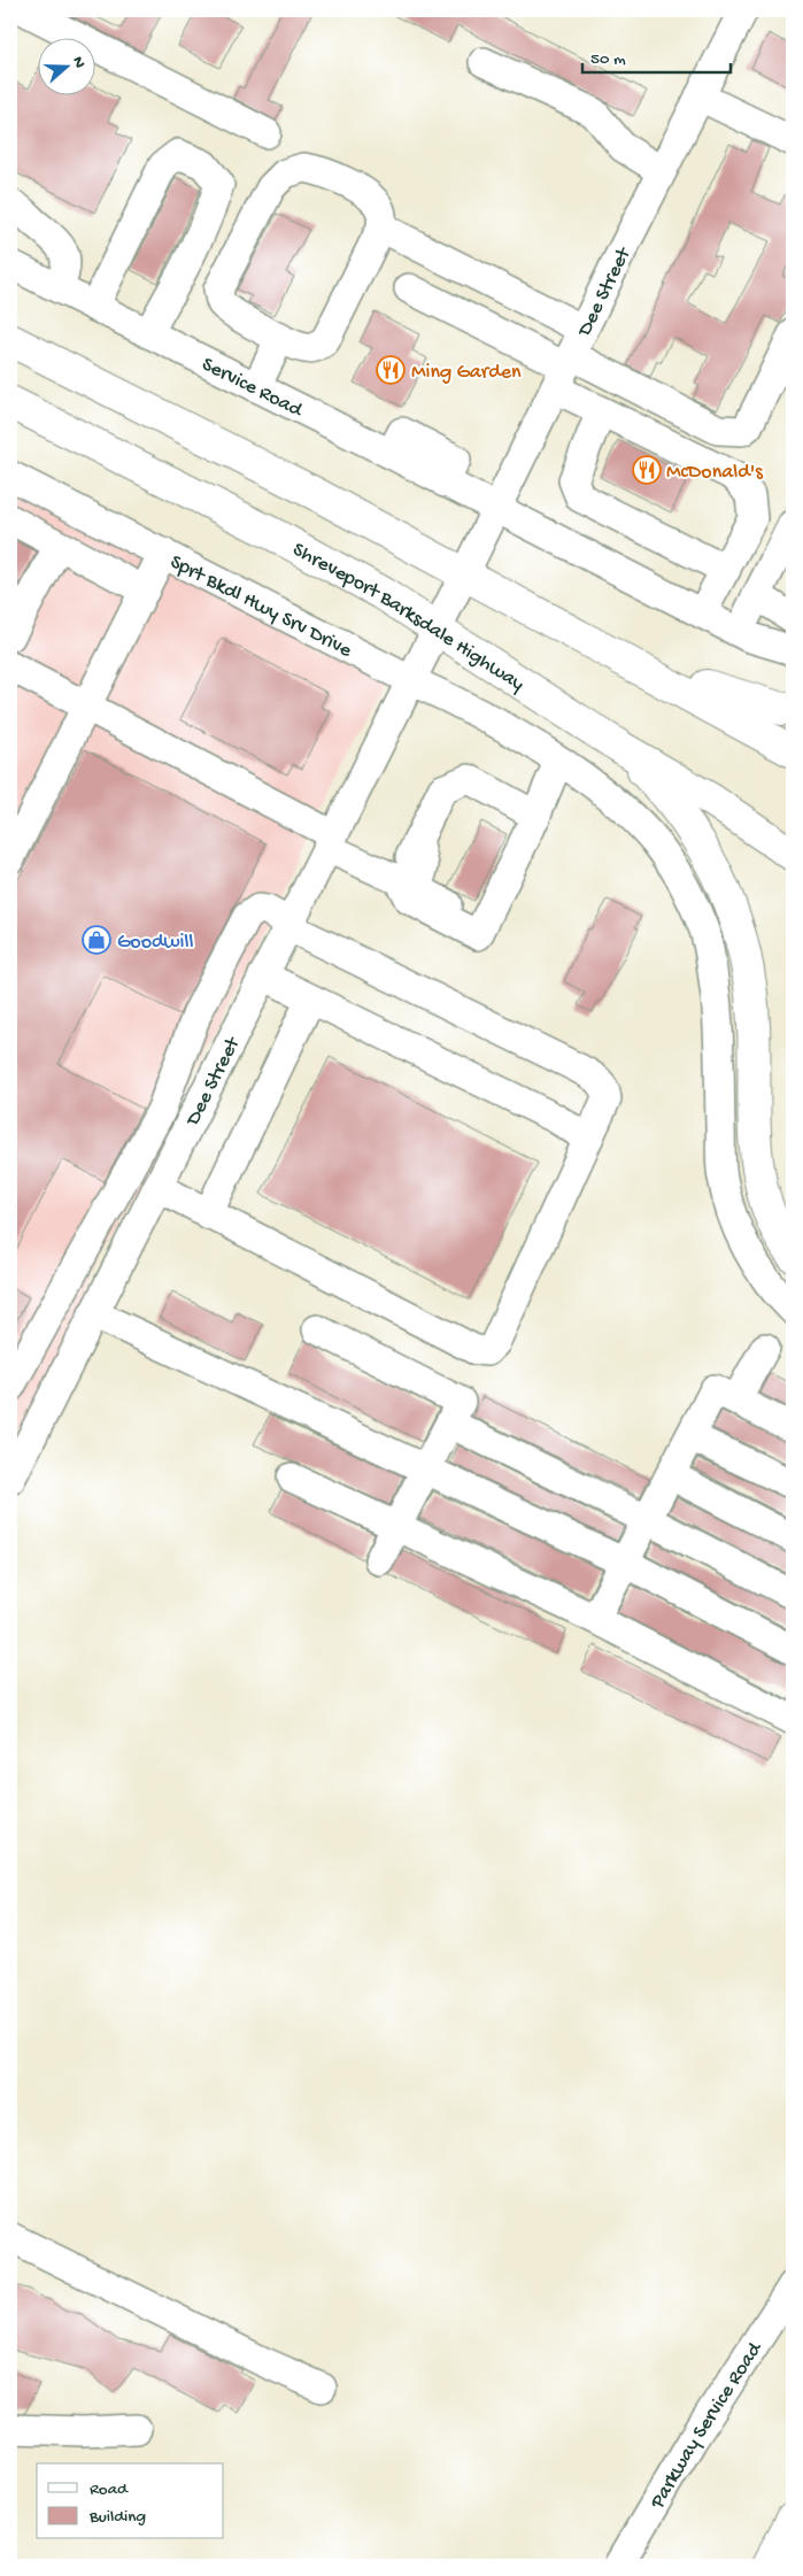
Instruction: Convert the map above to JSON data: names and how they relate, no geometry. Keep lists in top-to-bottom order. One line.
{"streets":{"main road":["Shreveport Barksdale Highway"],"street":["Dee Street","Service Road","Sprt Bkdl Hwy Srv Drive","Parkway Service Road"]},"crossings":[["Dee Street","Service Road"],["Dee Street","Sprt Bkdl Hwy Srv Drive"]],"places":{"restaurant":["Ming Garden","McDonald's"],"shop":["Goodwill"]},"legend":["Road","Building"],"scale_bar":"50 m","north":"right"}
